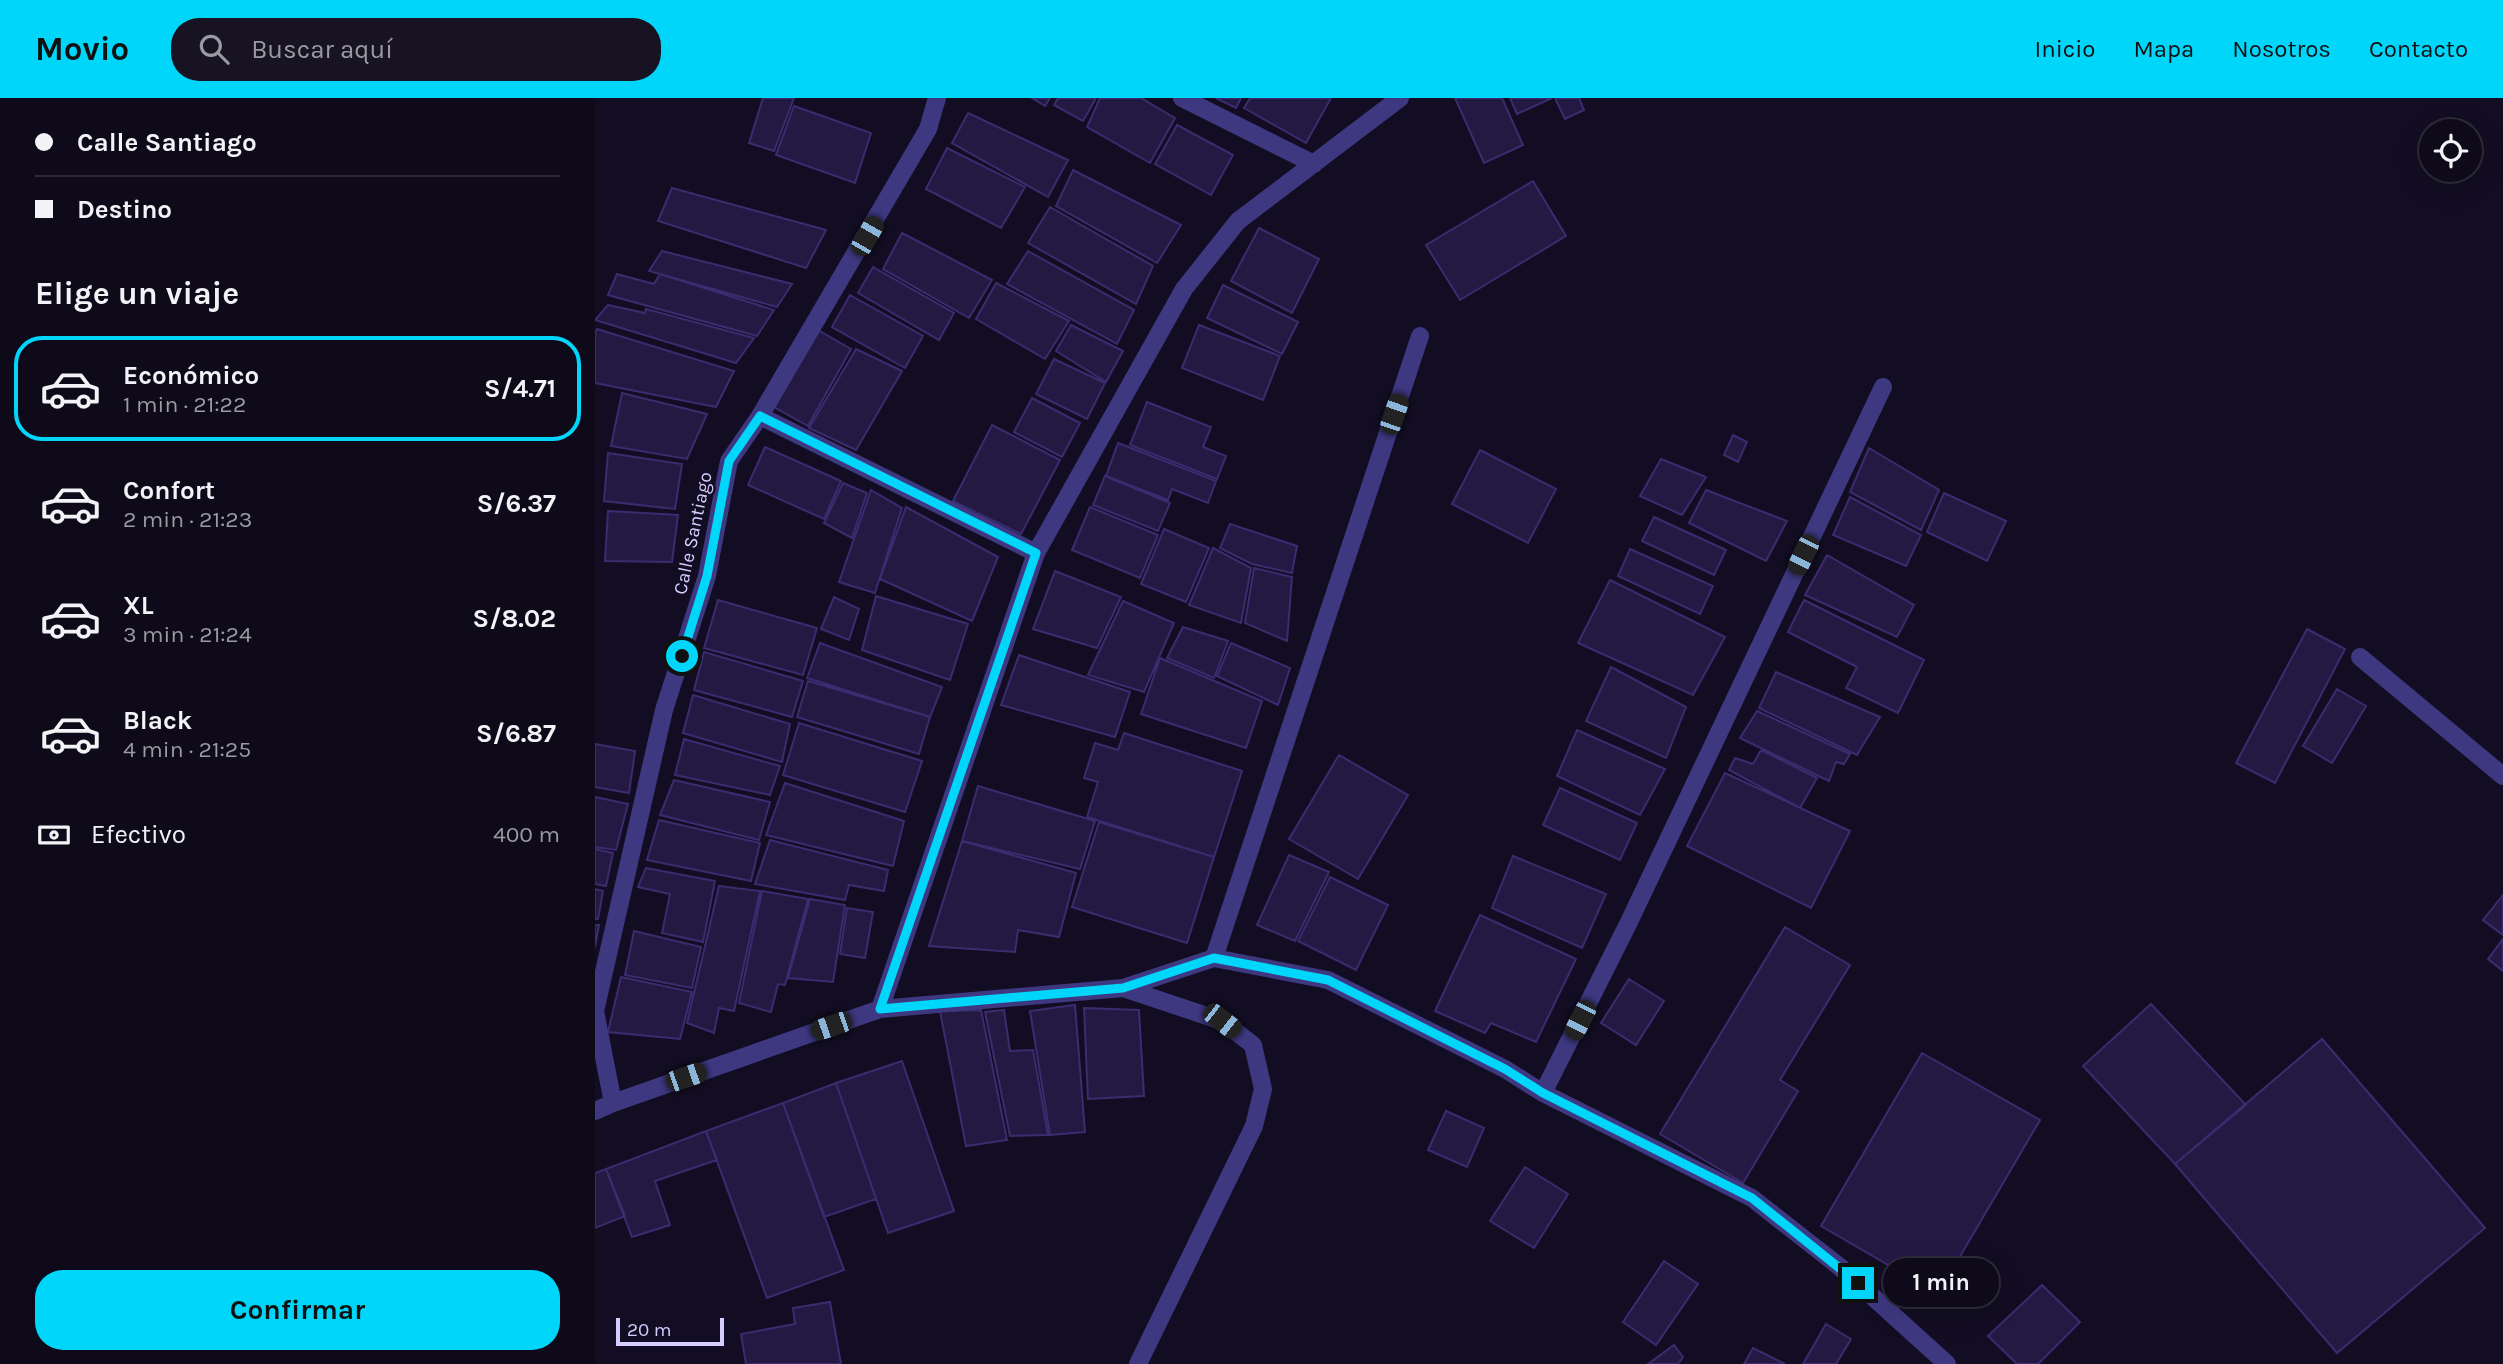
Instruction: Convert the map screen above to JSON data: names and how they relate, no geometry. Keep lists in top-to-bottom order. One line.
{"streets":{"street":["Calle Santiago"]},"scale_bar":"20 m","page":{"header":"Movio","search":"Buscar aquí","nav":["Inicio","Mapa","Nosotros","Contacto"],"banner":["Calle Santiago","Destino"],"heading":"Elige un viaje","list":[{"name":"Económico","note":"1 min · 21:22","value":"S/4.71"},{"name":"Confort","note":"2 min · 21:23","value":"S/6.37"},{"name":"XL","note":"3 min · 21:24","value":"S/8.02"},{"name":"Black","note":"4 min · 21:25","value":"S/6.87"}],"pay":["Efectivo","400 m"],"buttons":"Confirmar","bubble":"1 min","scale":"20 m"}}
